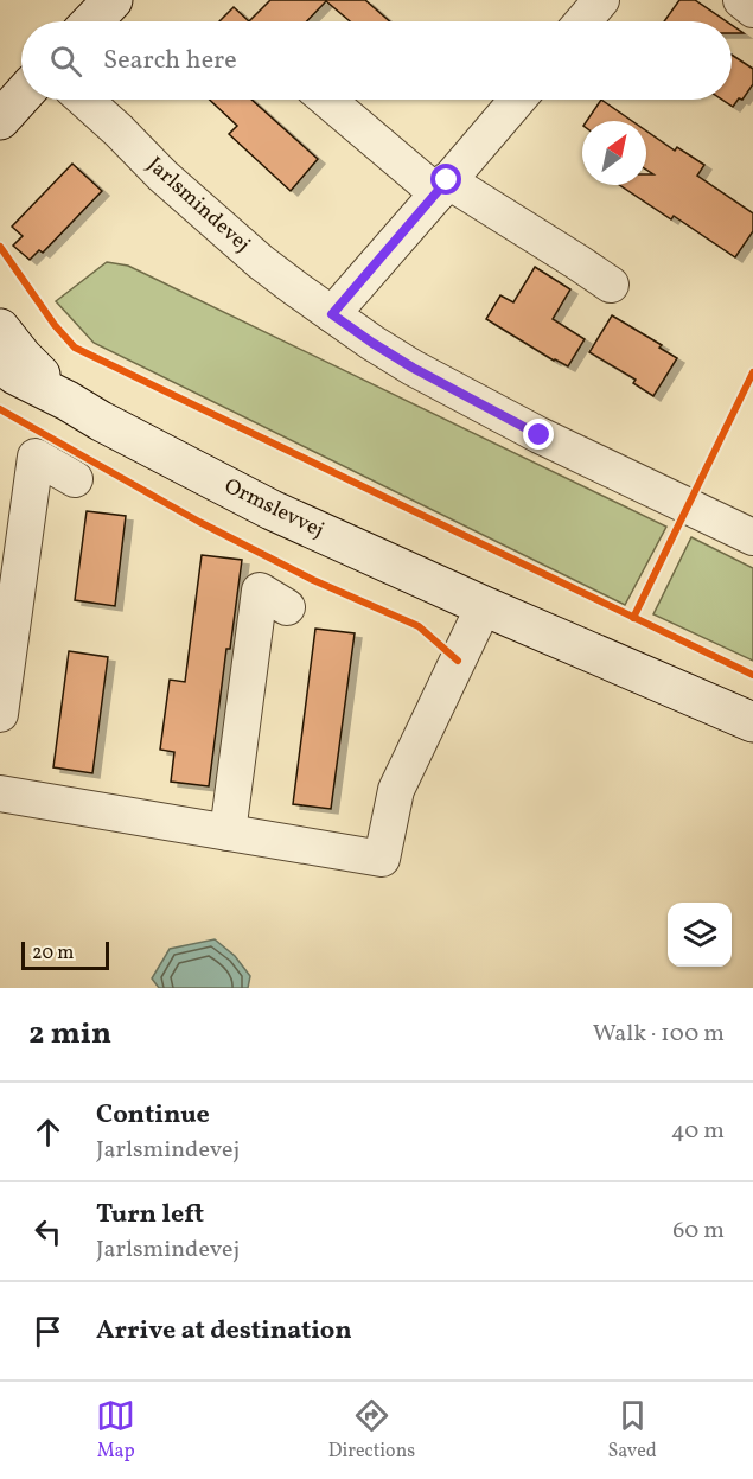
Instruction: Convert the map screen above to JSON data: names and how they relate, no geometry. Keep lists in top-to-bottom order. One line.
{"streets":{"street":["Jarlsmindevej","Ormslevvej"]},"scale_bar":"20 m","north":"top right","page":{"search":"Search here","scale":"20 m","heading":["2 min","Walk · 100 m"],"list":[["Continue","Jarlsmindevej","40 m"],["Turn left","Jarlsmindevej","60 m"],"Arrive at destination"],"nav":["Map","Directions","Saved"]}}
